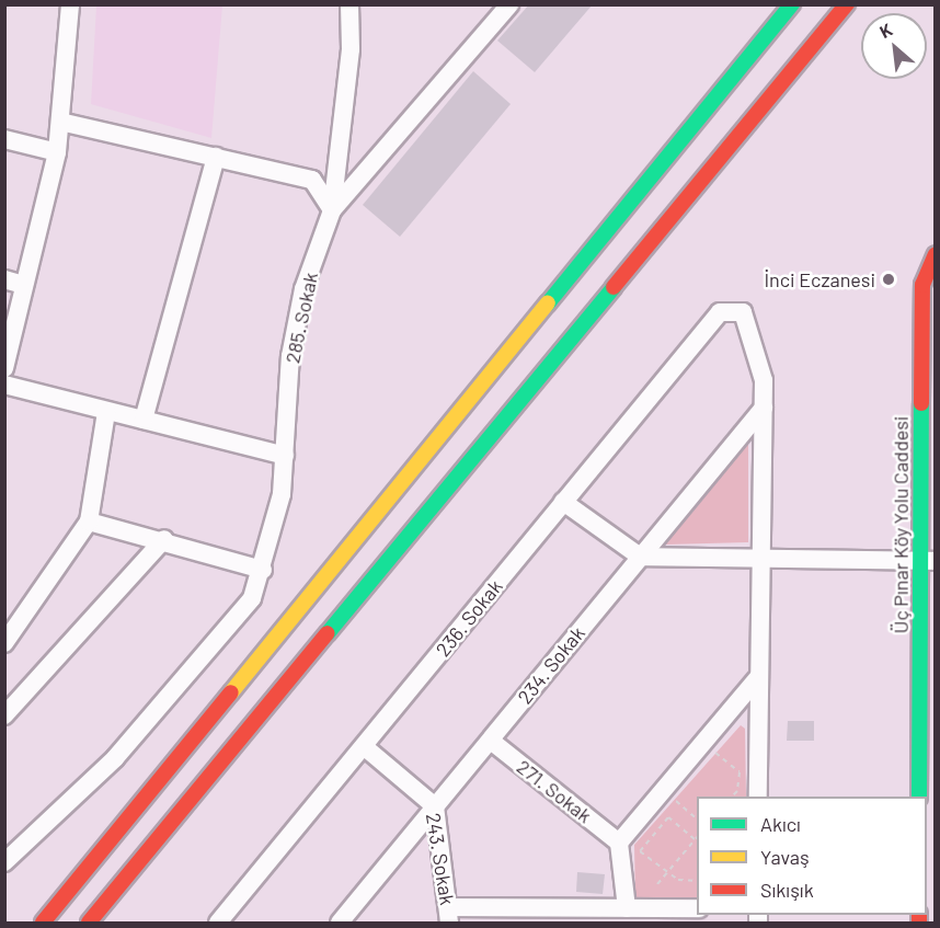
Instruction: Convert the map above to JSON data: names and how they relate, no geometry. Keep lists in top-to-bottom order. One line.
{"streets":{"main road":["Üç Pınar Köy Yolu Caddesi"],"street":["285. Sokak","236. Sokak","234. Sokak","271. Sokak","243. Sokak"]},"crossings":[["236. Sokak","234. Sokak"],["236. Sokak","243. Sokak"],["234. Sokak","271. Sokak"],["234. Sokak","243. Sokak"]],"places":["İnci Eczanesi"],"legend":["Akıcı","Yavaş","Sıkışık"],"north":"top left"}
